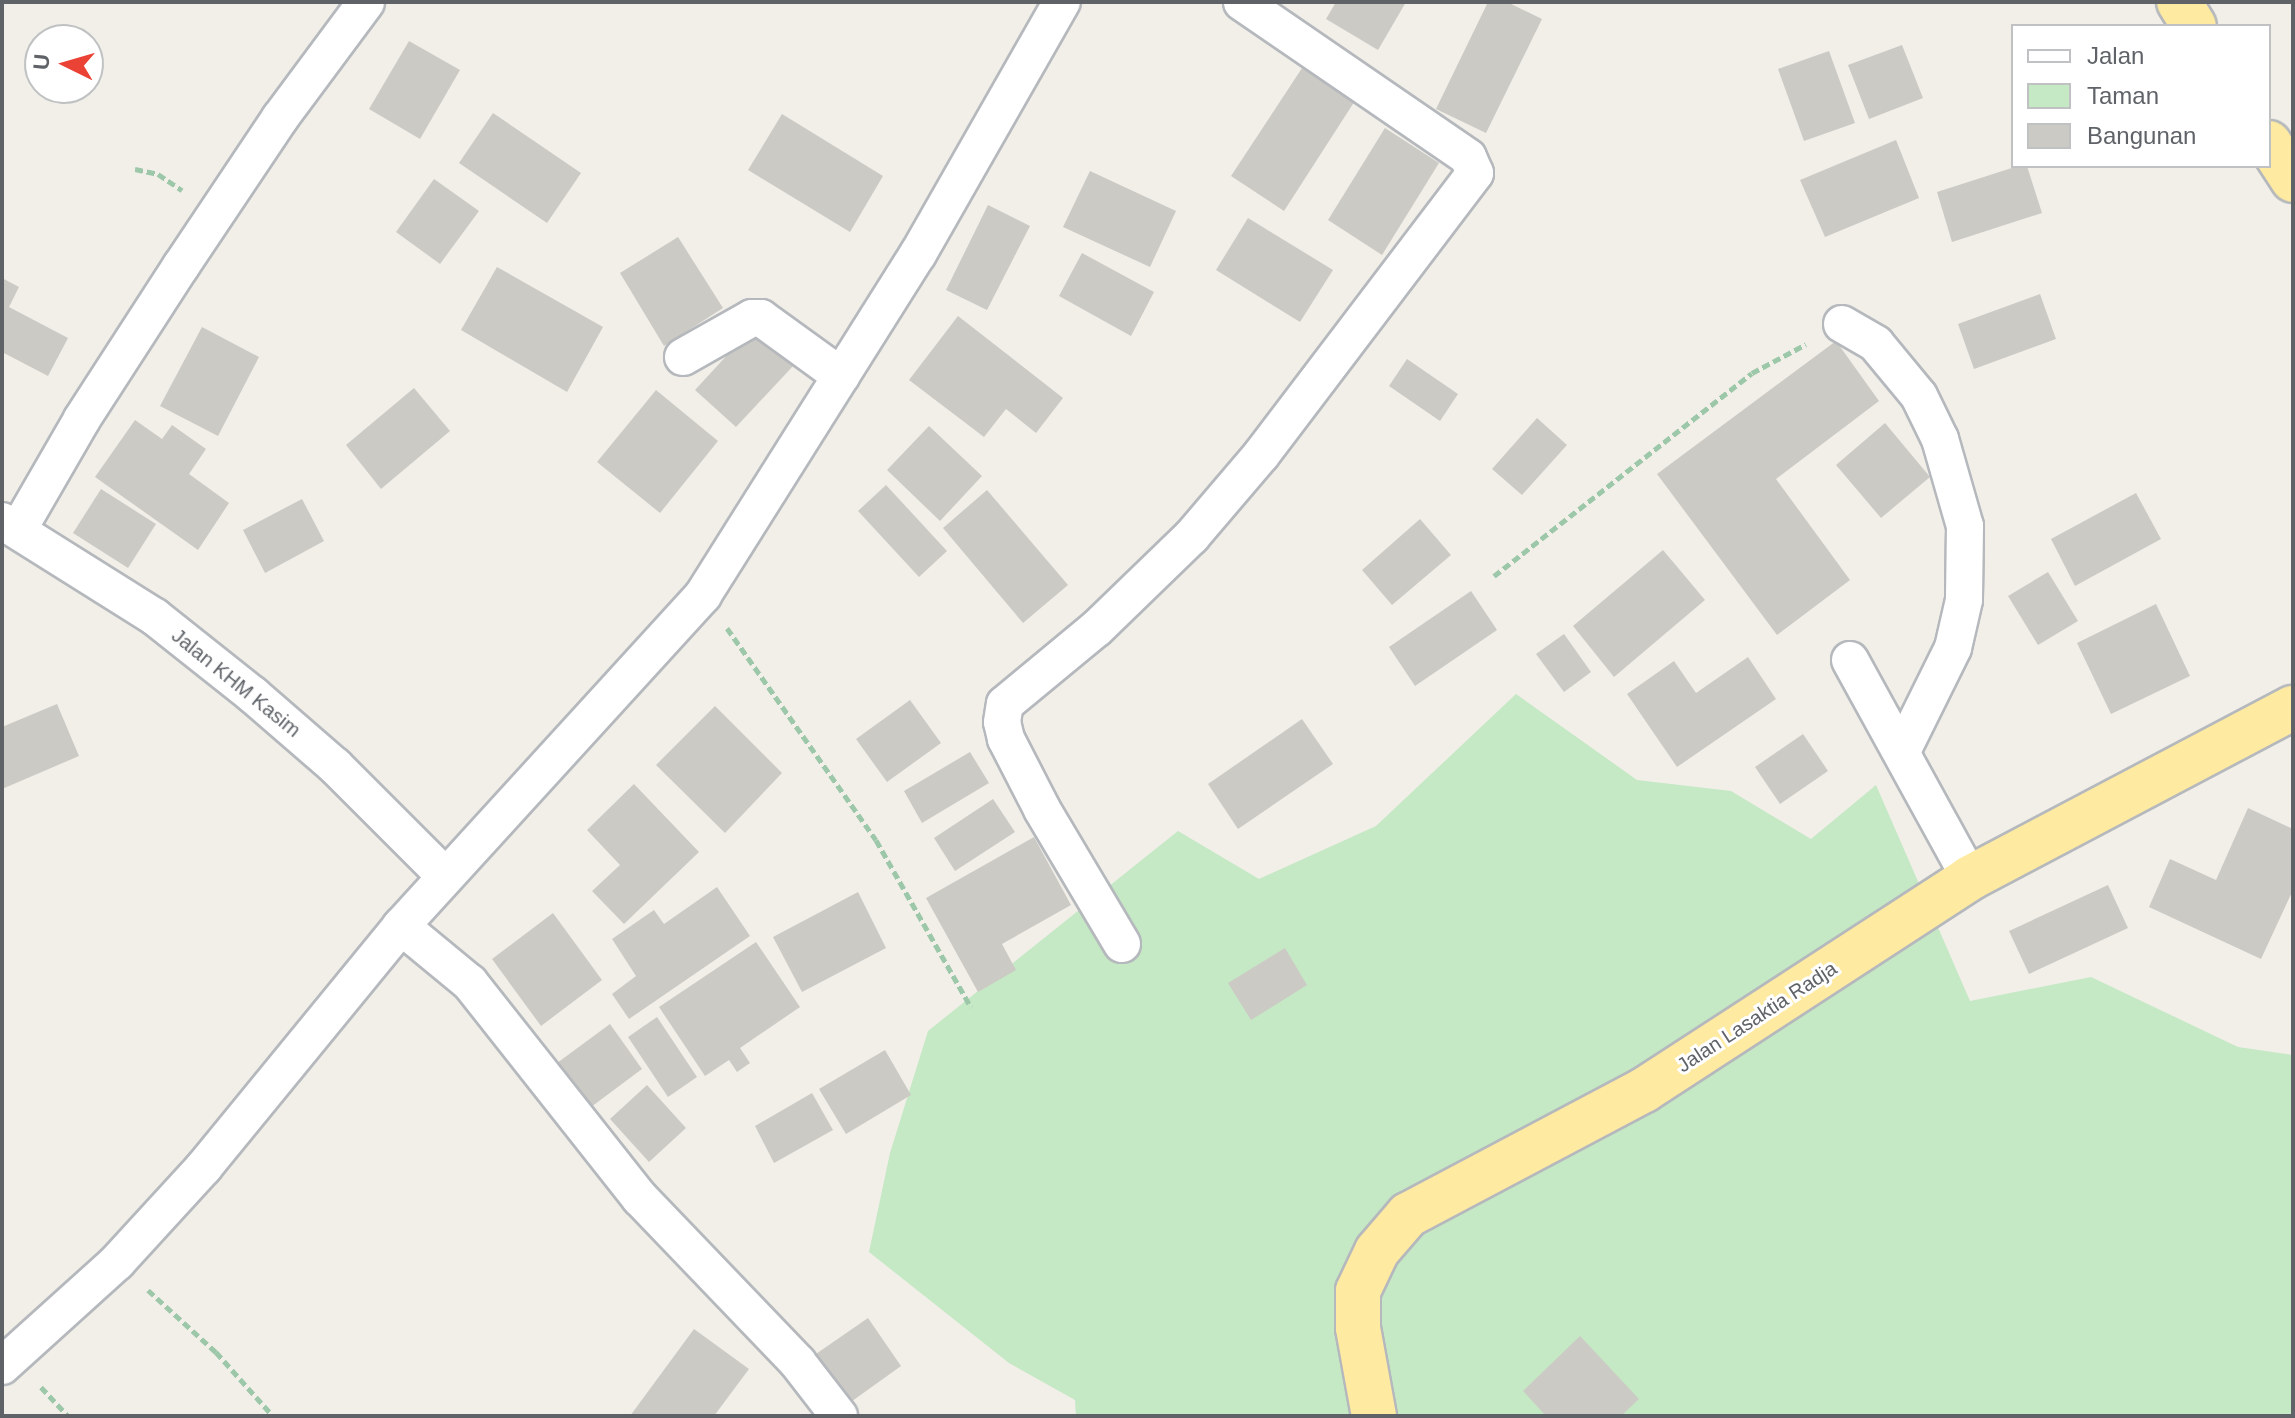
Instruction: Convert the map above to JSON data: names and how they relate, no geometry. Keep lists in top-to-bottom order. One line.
{"streets":{"highway":["Jalan Lasaktia Radja"],"street":["Jalan KHM Kasim"]},"legend":["Jalan","Taman","Bangunan"],"north":"left"}
